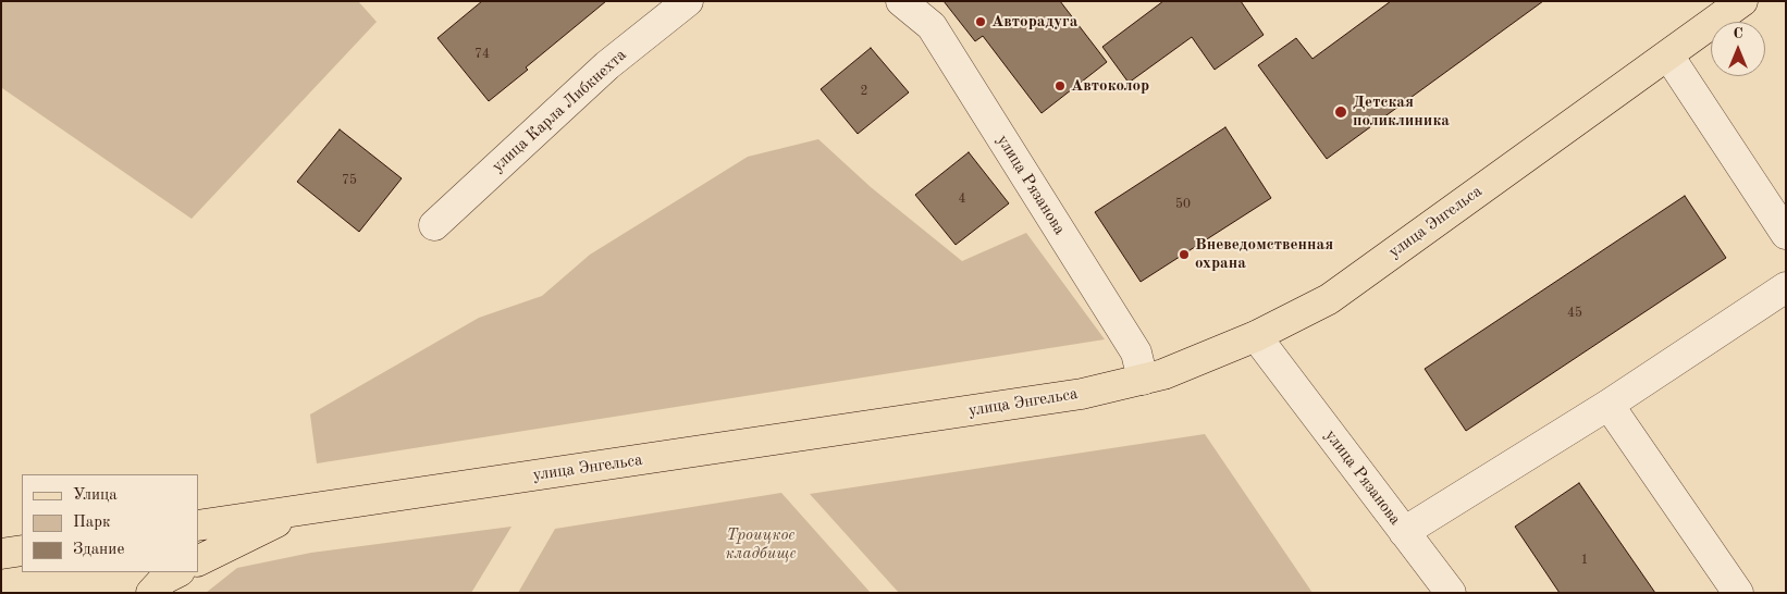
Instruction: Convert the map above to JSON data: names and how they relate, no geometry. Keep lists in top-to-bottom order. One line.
{"streets":{"main road":["улица Энгельса"],"street":["улица Карла Либкнехта","улица Рязанова"]},"crossings":[["улица Рязанова","улица Энгельса"]],"parks":["Троицкое кладбище"],"places":["Авторадуга","Автоколор","Детская поликлиника","Вневедомственная охрана"],"house_numbers":["74","2","75","4","50","45","1"],"legend":["Улица","Парк","Здание"],"north":"top"}
